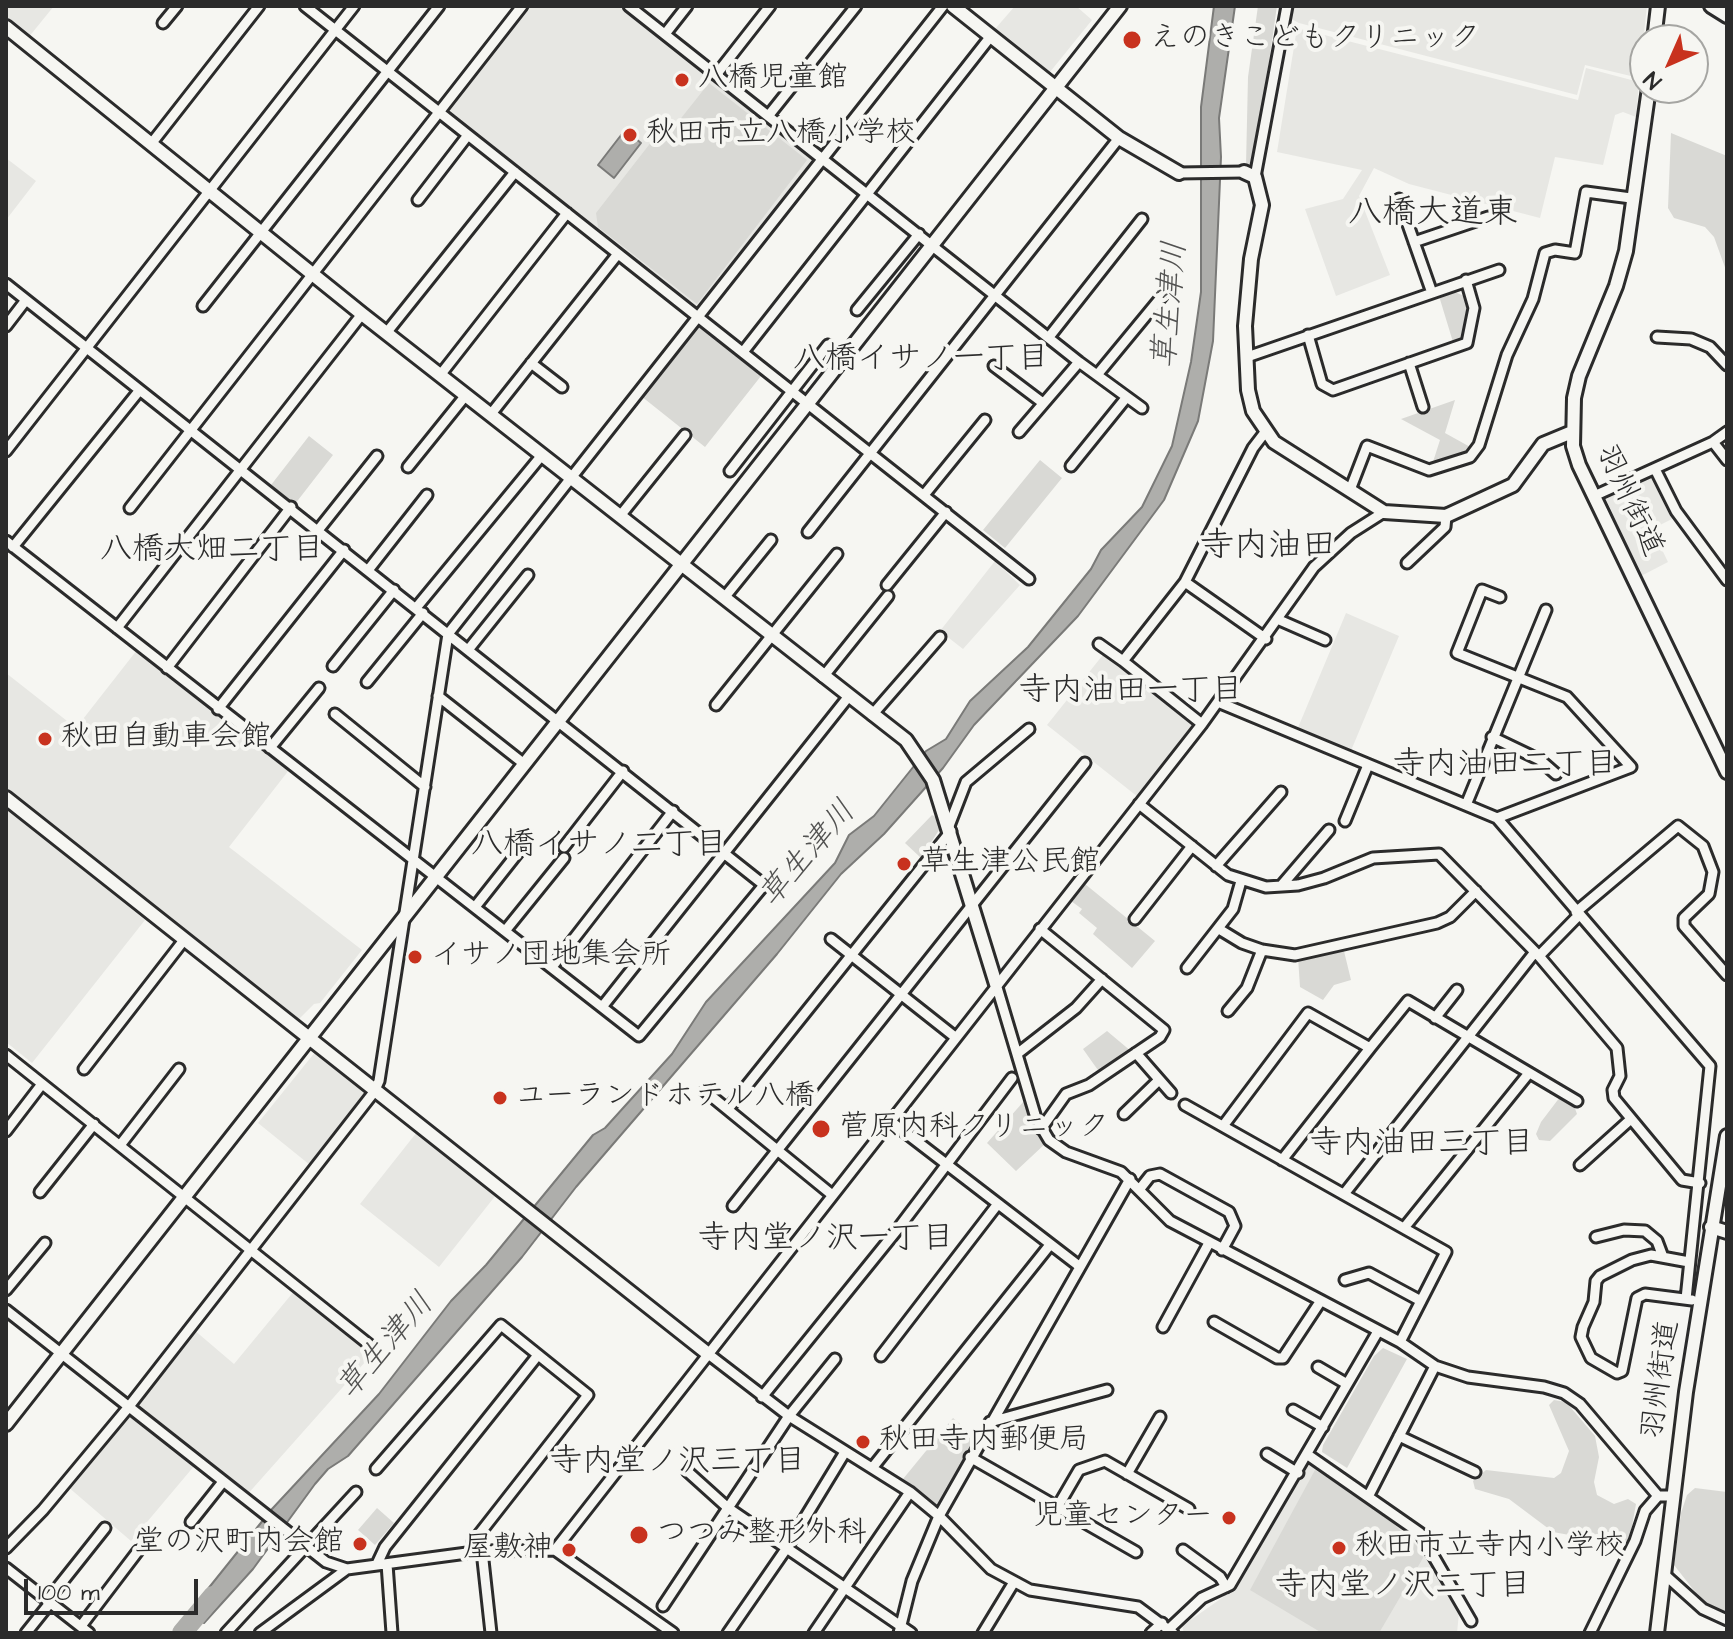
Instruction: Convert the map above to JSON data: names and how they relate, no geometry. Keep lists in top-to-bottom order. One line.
{"streets":{"street":["羽州街道"]},"districts":["八橋大道東","八橋イサノ一丁目","寺内油田","八橋大畑二丁目","寺内油田一丁目","寺内油田二丁目","八橋イサノ二丁目","寺内油田三丁目","寺内堂ノ沢一丁目","寺内堂ノ沢三丁目","寺内堂ノ沢二丁目"],"water":["草生津川"],"places":["えのきこどもクリニック","八橋児童館","秋田市立八橋小学校","秋田自動車会館","草生津公民館","イサノ団地集会所","ユーランドホテル八橋","菅原内科クリニック","秋田寺内郵便局","児童センター","つつみ整形外科","堂の沢町内会館","秋田市立寺内小学校","屋敷神"],"scale_bar":"100 m","north":"bottom left"}
